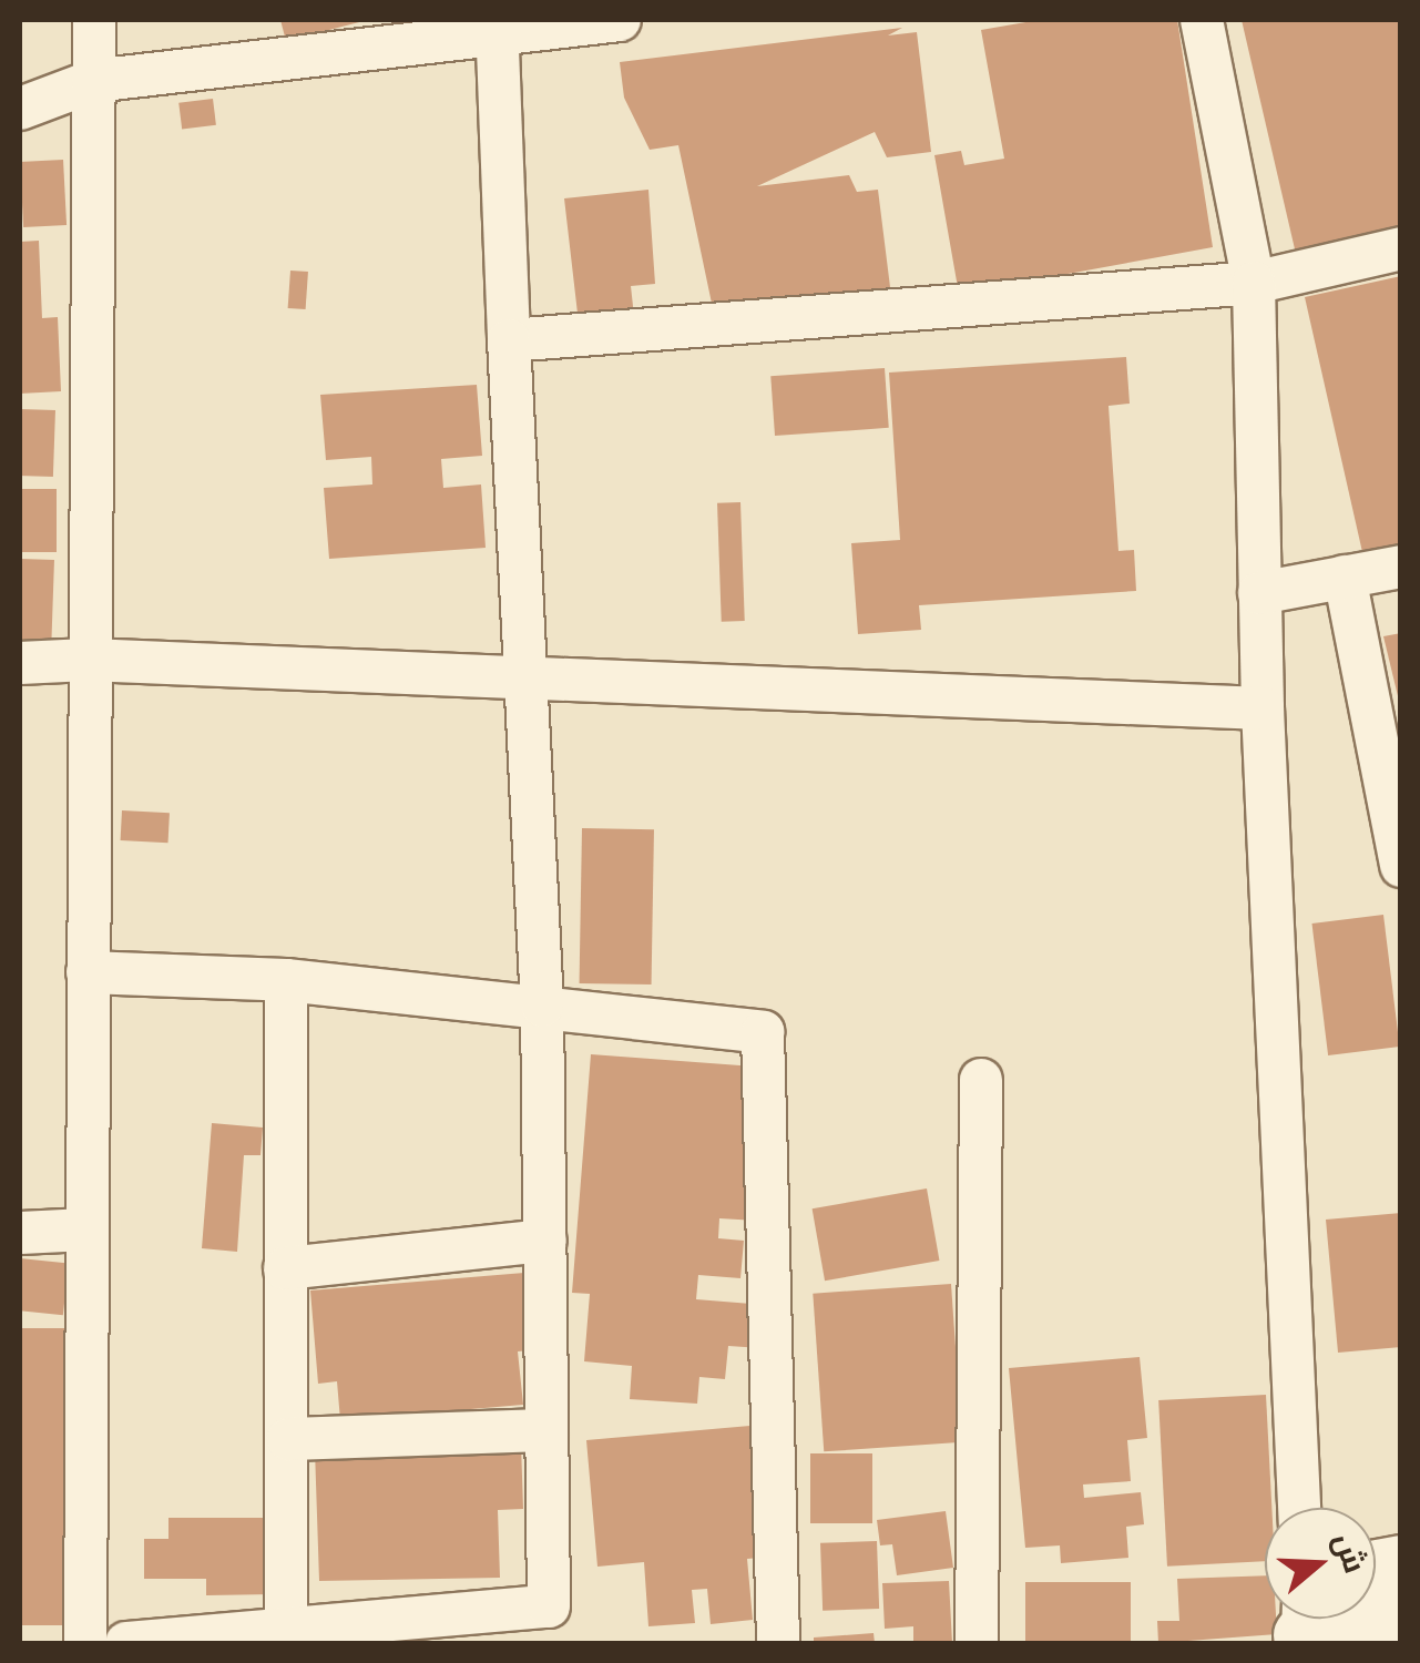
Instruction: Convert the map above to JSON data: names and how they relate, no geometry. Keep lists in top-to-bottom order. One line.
{"north":"right"}
